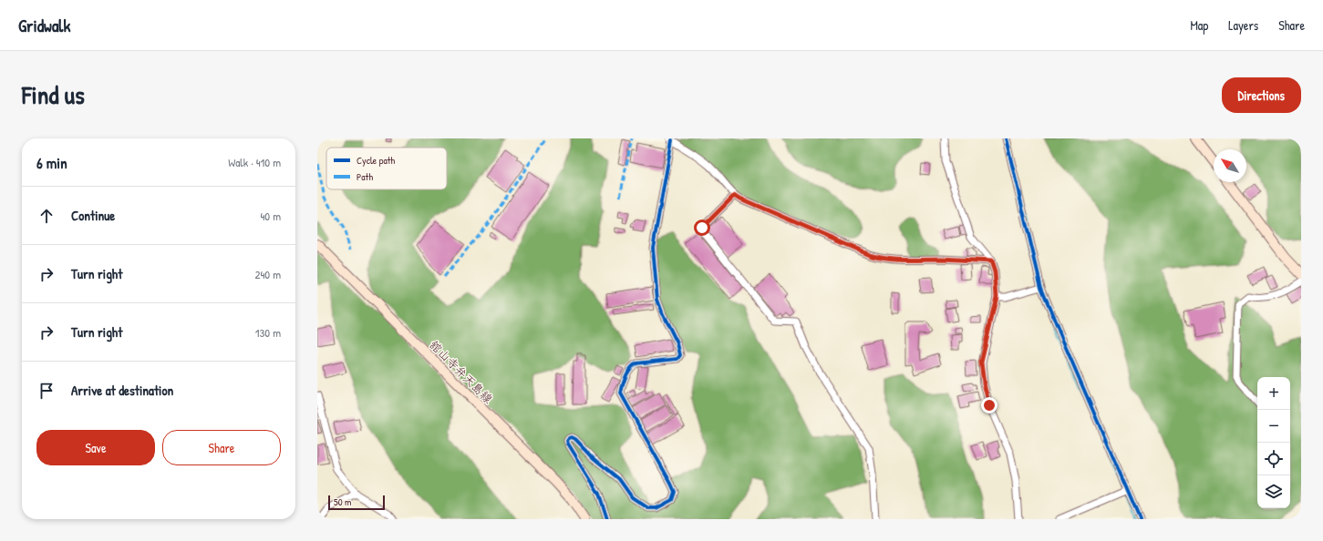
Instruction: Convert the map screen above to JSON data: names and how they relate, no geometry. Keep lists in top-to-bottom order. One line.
{"streets":{"main road":["舘山寺弁天島線"]},"legend":["Cycle path","Path"],"scale_bar":"50 m","north":"top left","page":{"header":"Gridwalk","nav":["Map","Layers","Share"],"title":"Find us","buttons":["Directions",["Save","Share"]],"heading":["6 min","Walk · 410 m"],"list":[["Continue","40 m"],["Turn right","240 m"],["Turn right","130 m"],"Arrive at destination"],"map_buttons":["+","−"],"scale":"50 m"}}
